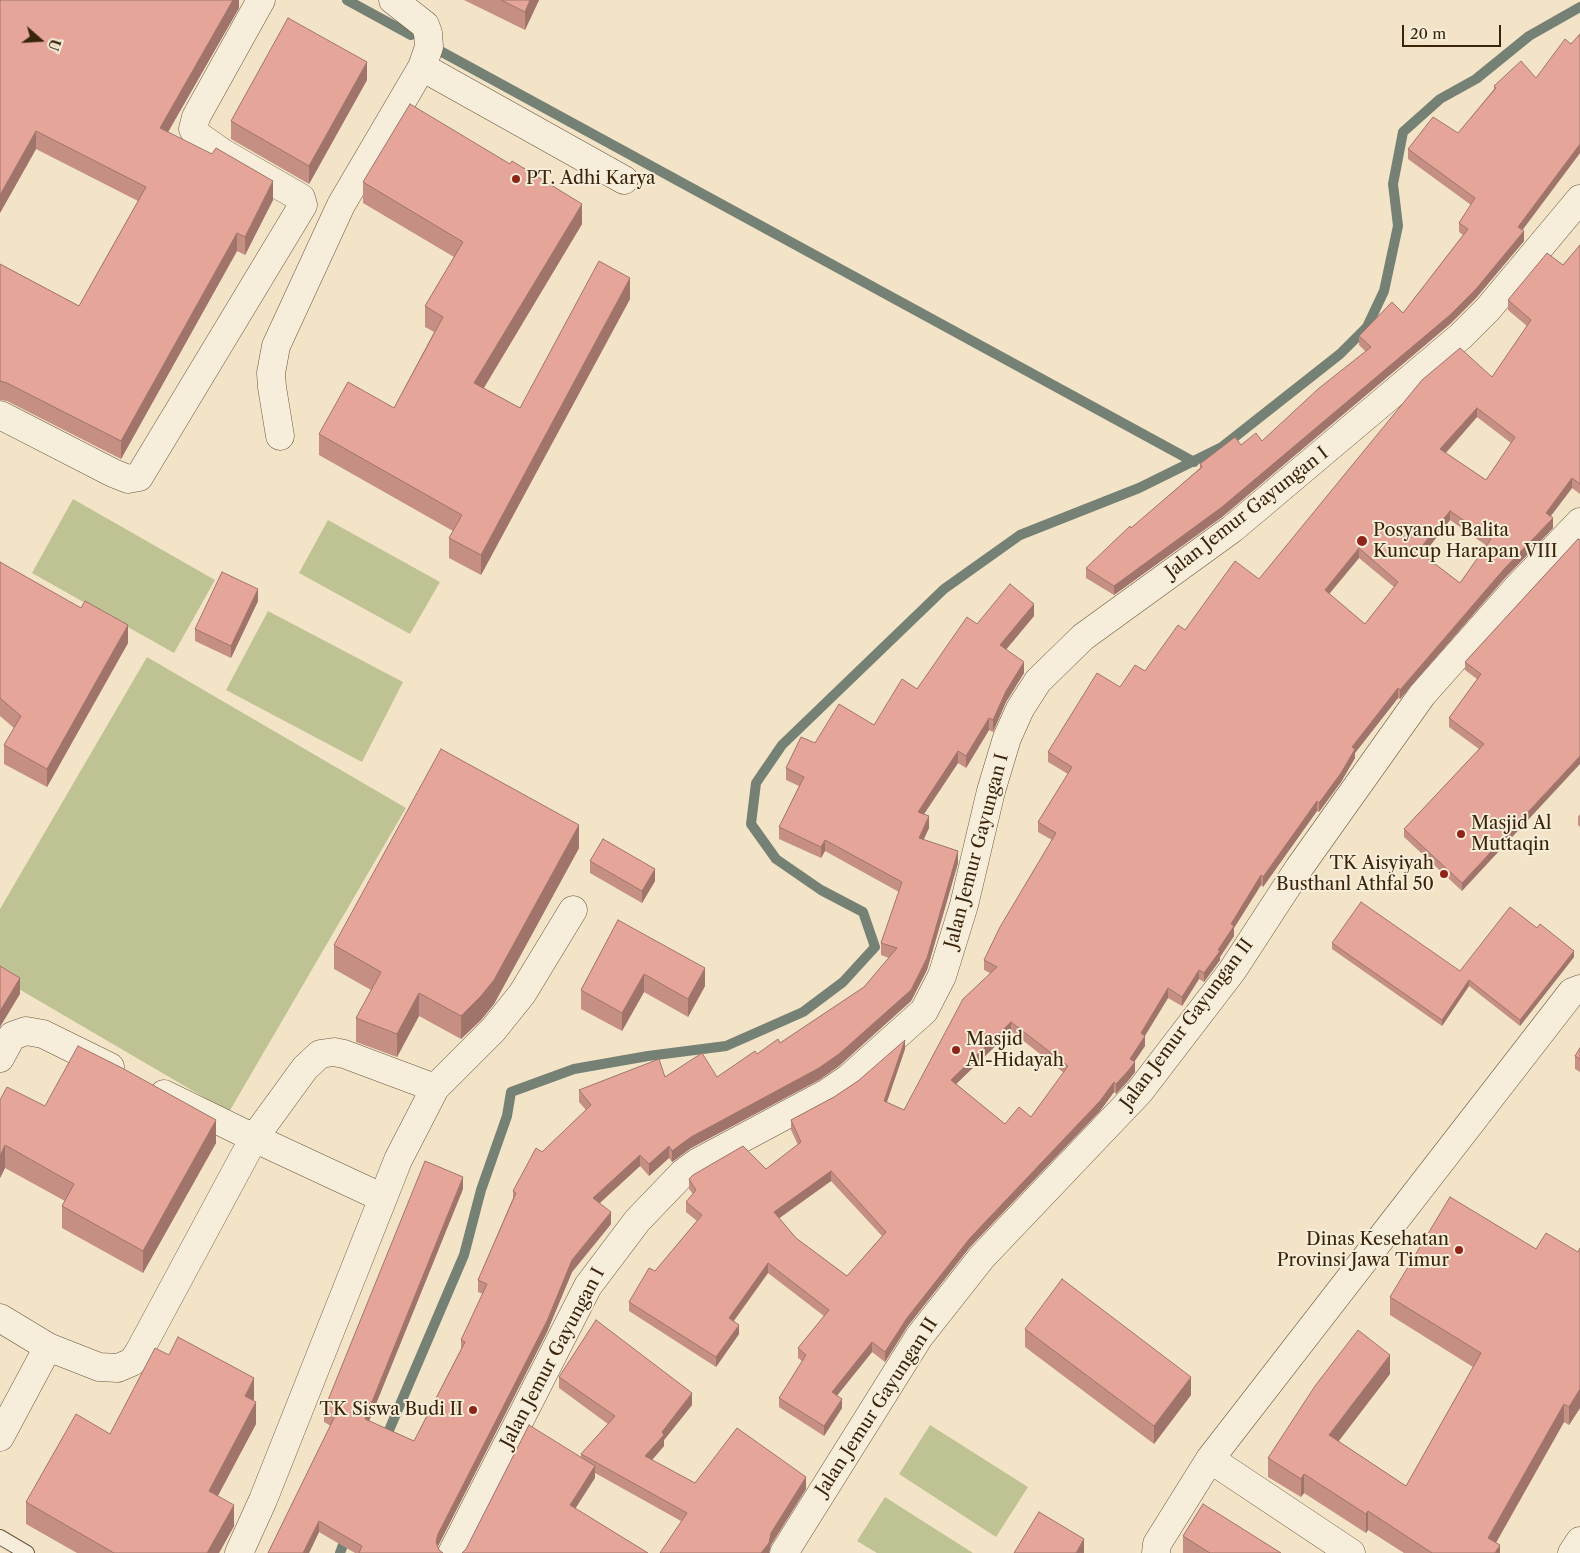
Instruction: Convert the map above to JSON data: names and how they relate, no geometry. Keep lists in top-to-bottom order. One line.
{"streets":{"street":["Jalan Jemur Gayungan I","Jalan Jemur Gayungan II"]},"places":["PT. Adhi Karya","Posyandu Balita Kuncup Harapan VIII","Masjid Al Muttaqin","TK Aisyiyah Busthanl Athfal 50","Masjid Al-Hidayah","Dinas Kesehatan Provinsi Jawa Timur","TK Siswa Budi II"],"scale_bar":"20 m","north":"right"}
